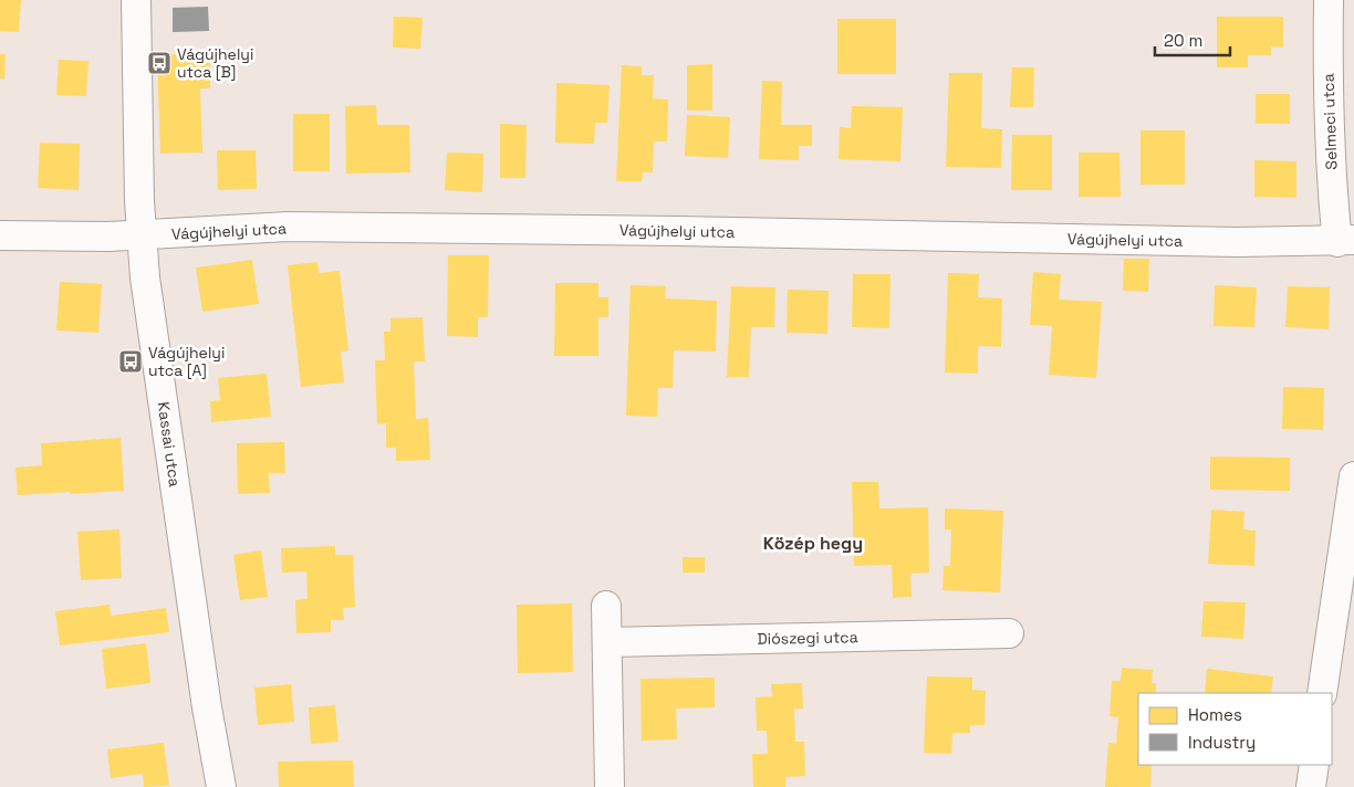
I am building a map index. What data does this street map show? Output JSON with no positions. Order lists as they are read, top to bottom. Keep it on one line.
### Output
{"streets":{"street":["Selmeci utca","Vágújhelyi utca","Kassai utca","Diószegi utca"]},"crossings":[["Selmeci utca","Vágújhelyi utca"],["Vágújhelyi utca","Kassai utca"]],"districts":["Közép hegy"],"places":{"bus stop":["Vágújhelyi utca [B]","Vágújhelyi utca [A]"]},"legend":["Homes","Industry"],"scale_bar":"20 m"}
